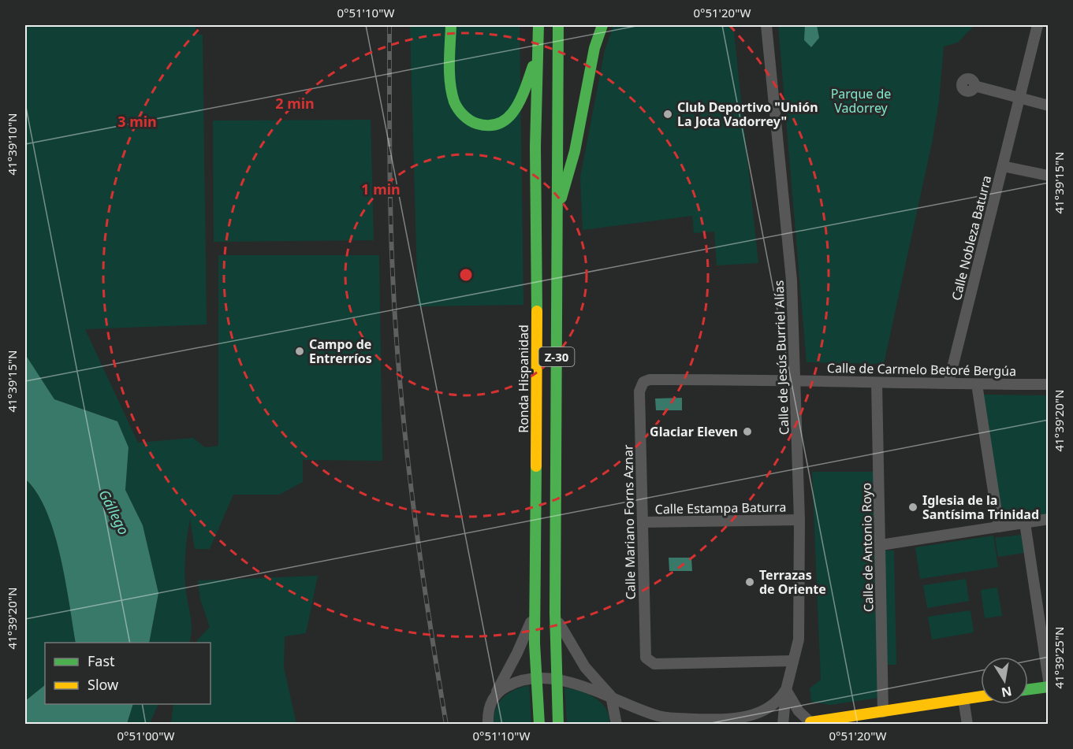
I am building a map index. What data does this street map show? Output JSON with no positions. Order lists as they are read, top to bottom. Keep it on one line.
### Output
{"streets":{"main road":["Z-30","Ronda Hispanidad"],"street":["Calle Nobleza Baturra","Calle de Jesús Burriel Alías","Calle de Carmelo Betoré Bergúa","Calle Estampa Baturra","Calle Mariano Forns Aznar","Calle de Antonio Royo"]},"crossings":[["Calle Nobleza Baturra","Calle de Carmelo Betoré Bergúa"],["Calle de Jesús Burriel Alías","Calle de Carmelo Betoré Bergúa"],["Calle de Jesús Burriel Alías","Calle Estampa Baturra"],["Calle de Jesús Burriel Alías","Calle Mariano Forns Aznar"],["Calle de Carmelo Betoré Bergúa","Calle Mariano Forns Aznar"],["Calle de Carmelo Betoré Bergúa","Calle de Antonio Royo"],["Calle Estampa Baturra","Calle Mariano Forns Aznar"]],"water":["Gállego"],"parks":["Parque de Vadorrey"],"places":["Club Deportivo \"Unión La Jota Vadorrey\"","Campo de Entrerríos","Glaciar Eleven","Iglesia de la Santísima Trinidad","Terrazas de Oriente"],"legend":["Fast","Slow"],"north":"bottom","coordinates":["0°51'10\"W","0°51'20\"W","41°39'10\"N","41°39'15\"N","41°39'20\"N","41°39'25\"N","0°51'00\"W"],"rings":["2 min","3 min","1 min"]}
